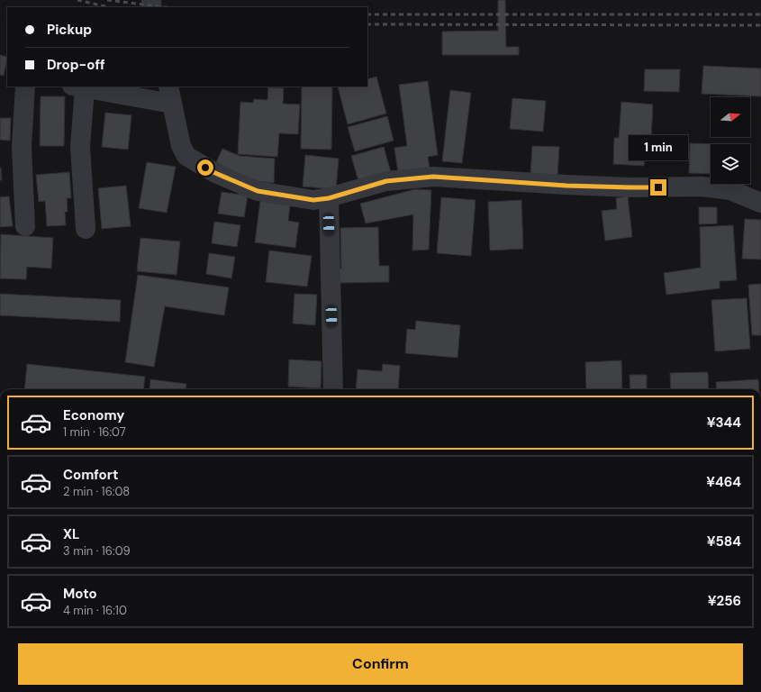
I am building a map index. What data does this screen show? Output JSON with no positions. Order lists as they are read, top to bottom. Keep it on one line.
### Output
{"north":"right","page":{"banner":["Pickup","Drop-off"],"bubble":"1 min","list":[{"name":"Economy","note":"1 min · 16:07","value":"¥344"},{"name":"Comfort","note":"2 min · 16:08","value":"¥464"},{"name":"XL","note":"3 min · 16:09","value":"¥584"},{"name":"Moto","note":"4 min · 16:10","value":"¥256"}],"buttons":"Confirm"}}
